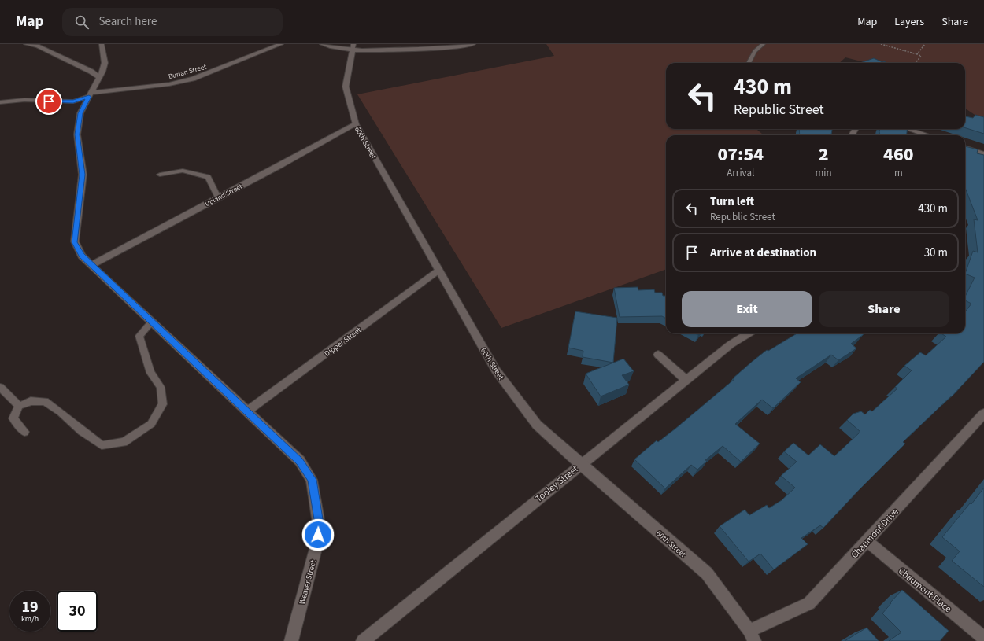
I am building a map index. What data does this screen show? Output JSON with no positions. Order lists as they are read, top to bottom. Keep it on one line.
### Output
{"streets":{"street":["Burian Street","60th Street","Upland Street","Dipper Street","Tooley Street","Chaumont Drive","Weaver Street","Chaumont Place"]},"crossings":[["Burian Street","Weaver Street"],["60th Street","Upland Street"],["60th Street","Dipper Street"],["60th Street","Tooley Street"],["60th Street","Chaumont Drive"],["Upland Street","Weaver Street"],["Dipper Street","Weaver Street"],["Chaumont Drive","Chaumont Place"]],"page":{"header":"Map","search":"Search here","nav":["Map","Layers","Share"],"turn":["430 m","Republic Street"],"eta":["07:54","Arrival","2","min","460","m"],"list":[{"name":"Turn left","note":"Republic Street","value":"430 m"},{"name":"Arrive at destination","value":"30 m"}],"buttons":["Exit","Share"],"speed":"19 km/h","limit":"30"}}
